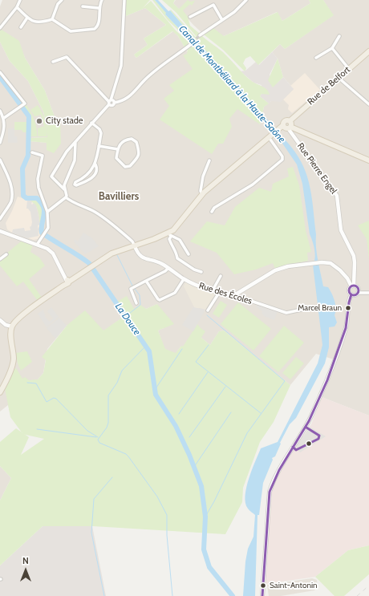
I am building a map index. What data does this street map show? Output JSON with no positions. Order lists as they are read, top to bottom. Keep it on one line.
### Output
{"streets":{"main road":["Rue de Belfort"],"street":["Rue Pierre Engel","Rue des Écoles"]},"districts":["Bavilliers"],"water":["Canal de Montbéliard à la Haute-Saône","La Douce"],"places":["City stade","Marcel Braun","Saint-Antonin"],"north":"top"}
